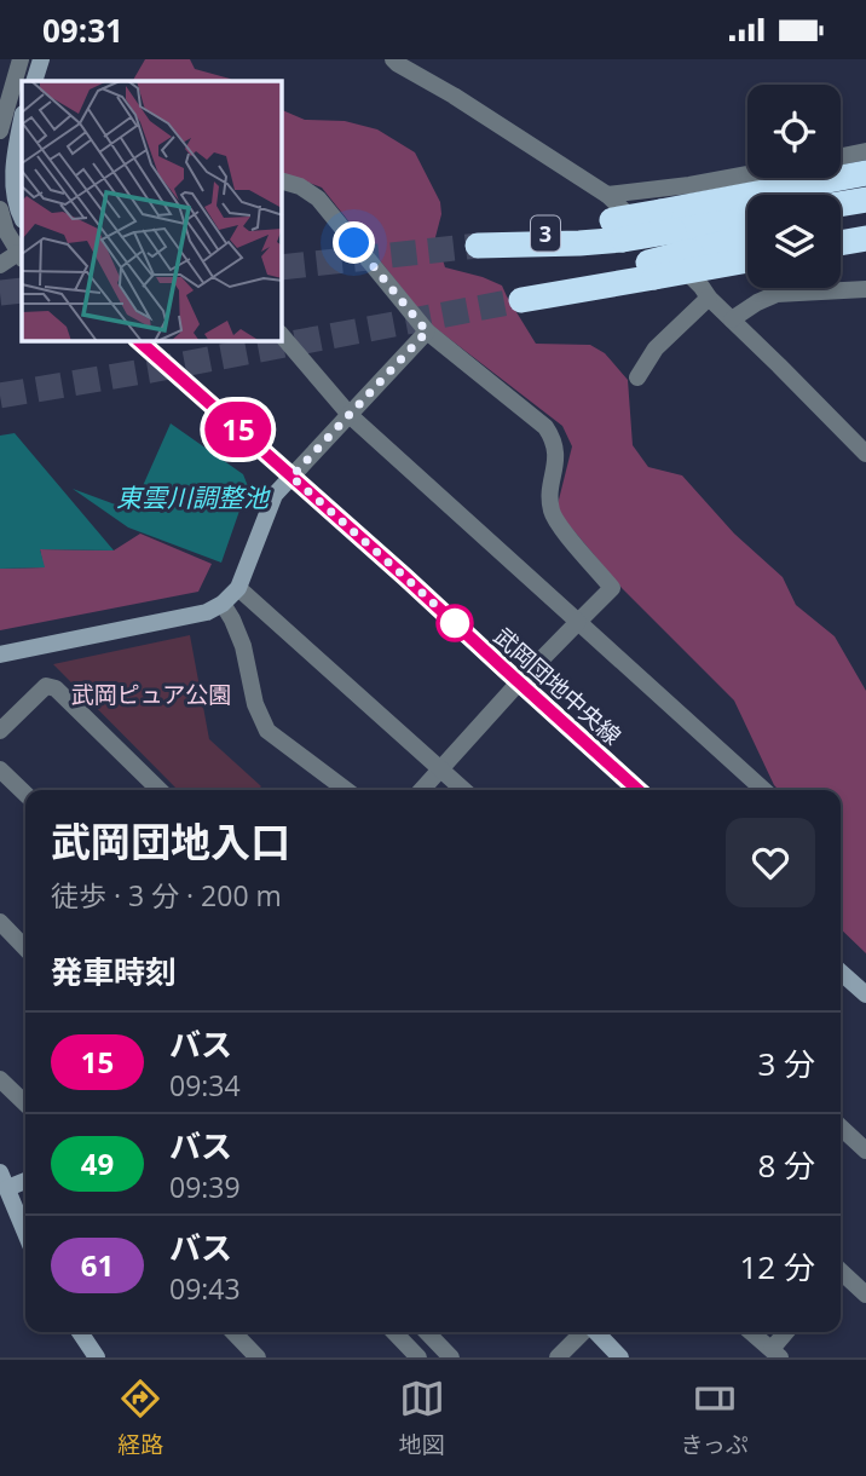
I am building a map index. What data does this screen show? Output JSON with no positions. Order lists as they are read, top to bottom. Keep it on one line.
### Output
{"streets":{"highway":["3"],"street":["武岡団地中央線"]},"water":["東雲川調整池"],"parks":["武岡ピュア公園"],"lines":["bus line 15"],"page":{"status":"09:31","on_map":"15","heading":[["武岡団地入口","徒歩 · 3 分 · 200 m"],"発車時刻"],"list":[{"mark":"15","name":"バス","note":"09:34","value":"3 分"},{"mark":"49","name":"バス","note":"09:39","value":"8 分"},{"mark":"61","name":"バス","note":"09:43","value":"12 分"}],"tabs":["経路","地図","きっぷ"]}}
